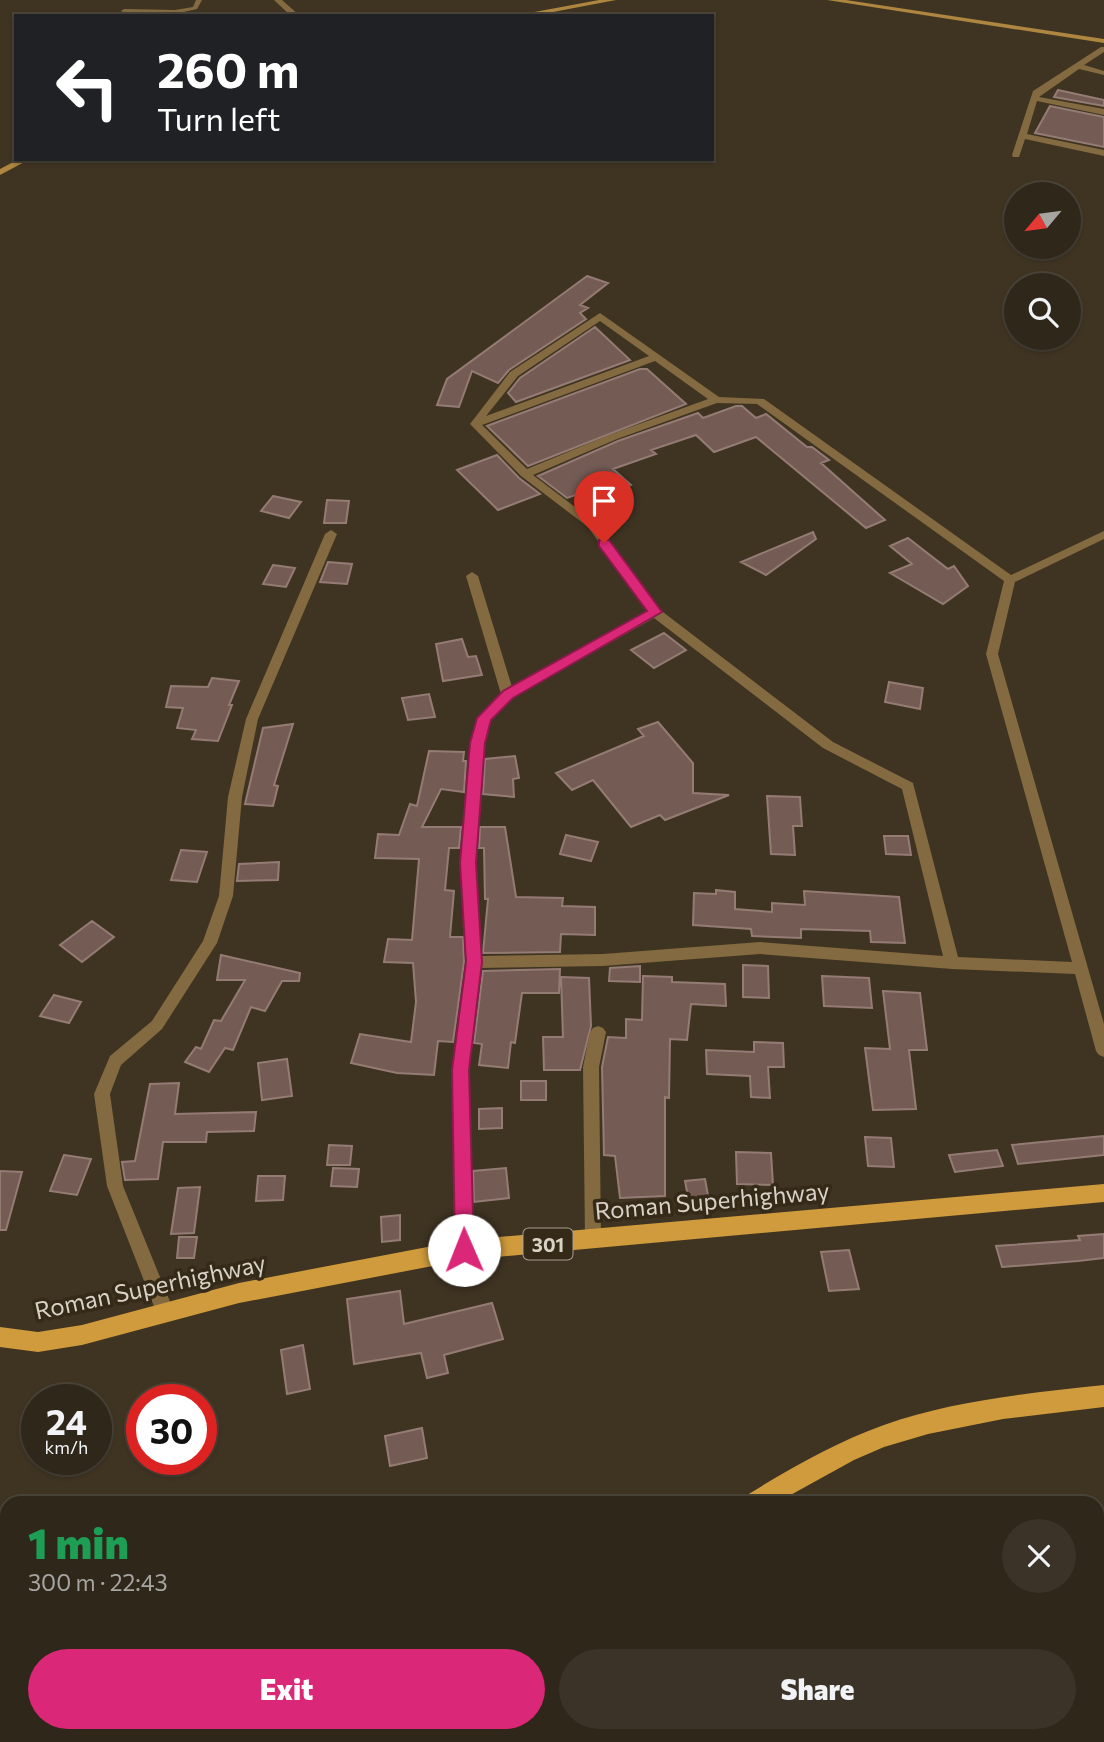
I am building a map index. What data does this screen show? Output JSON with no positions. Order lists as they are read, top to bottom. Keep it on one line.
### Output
{"streets":{"main road":["Roman Superhighway","301"]},"north":"bottom left","page":{"turn":["260 m","Turn left"],"speed":"24 km/h","limit":"30","heading":["1 min","300 m · 22:43"],"buttons":["Exit","Share"]}}
